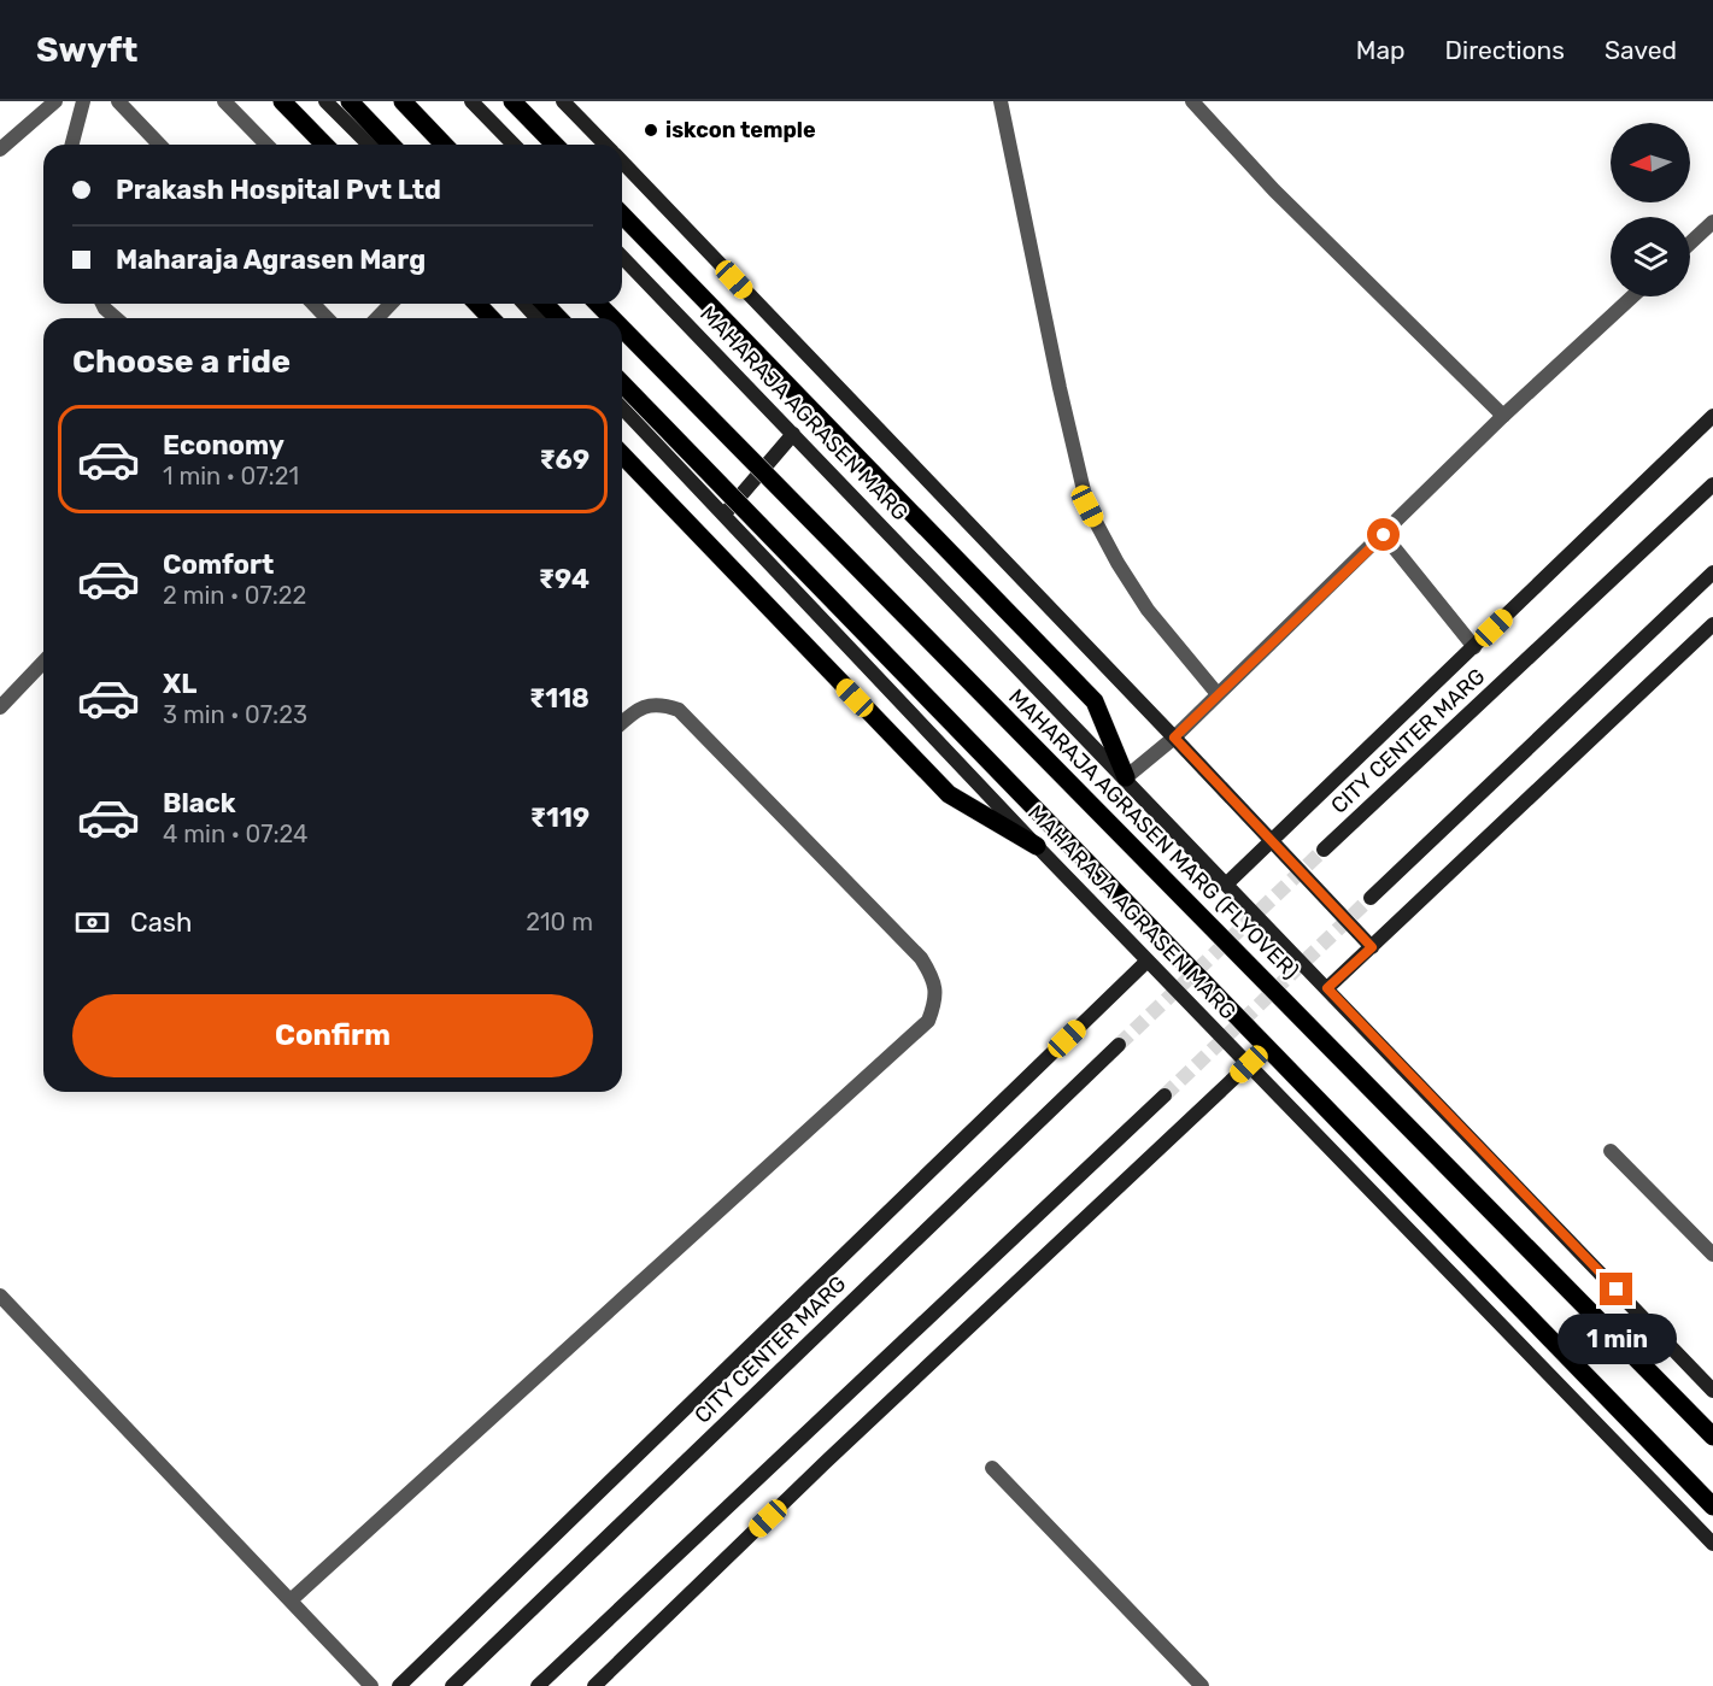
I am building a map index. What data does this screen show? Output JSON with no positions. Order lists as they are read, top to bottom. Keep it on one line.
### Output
{"streets":{"main road":["MAHARAJA AGRASEN MARG","CITY CENTER MARG","MAHARAJA AGRASEN MARG (FLYOVER)"]},"places":["iskcon temple"],"north":"left","page":{"header":"Swyft","nav":["Map","Directions","Saved"],"banner":["Prakash Hospital Pvt Ltd","Maharaja Agrasen Marg"],"heading":"Choose a ride","list":[{"name":"Economy","note":"1 min · 07:21","value":"₹69"},{"name":"Comfort","note":"2 min · 07:22","value":"₹94"},{"name":"XL","note":"3 min · 07:23","value":"₹118"},{"name":"Black","note":"4 min · 07:24","value":"₹119"}],"pay":["Cash","210 m"],"buttons":"Confirm","bubble":"1 min"}}
